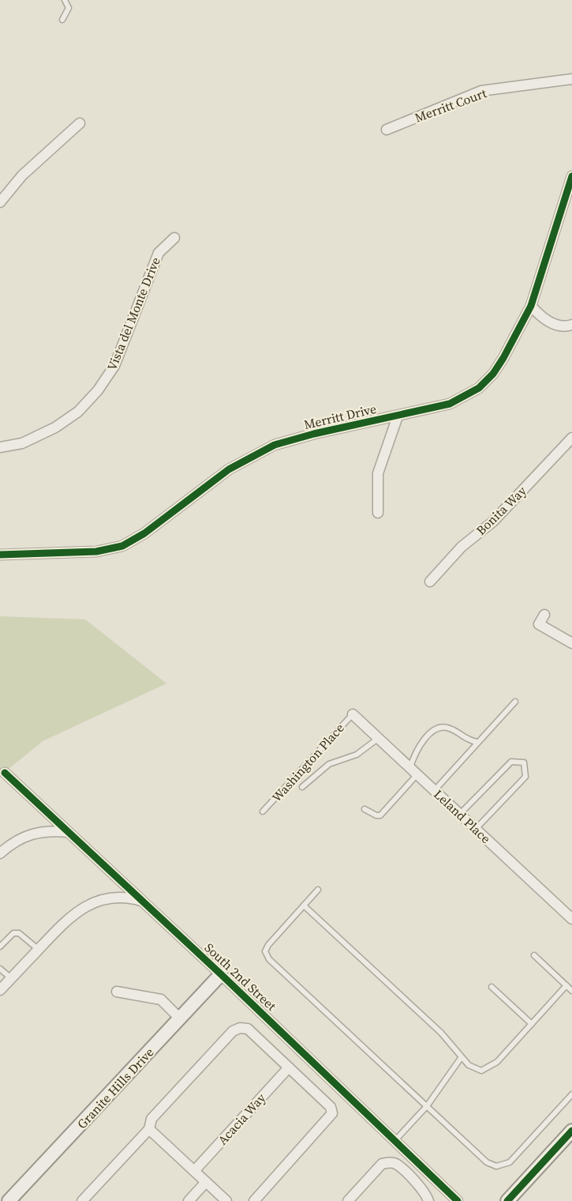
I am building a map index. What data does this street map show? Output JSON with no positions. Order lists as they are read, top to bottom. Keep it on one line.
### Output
{"streets":{"street":["Merritt Court","Vista del Monte Drive","Merritt Drive","Bonita Way","Leland Place","South 2nd Street","Granite Hills Drive","Acacia Way"],"lane":["Washington Place"]},"crossings":[["Washington Place","Leland Place"],["South 2nd Street","Granite Hills Drive"]]}
